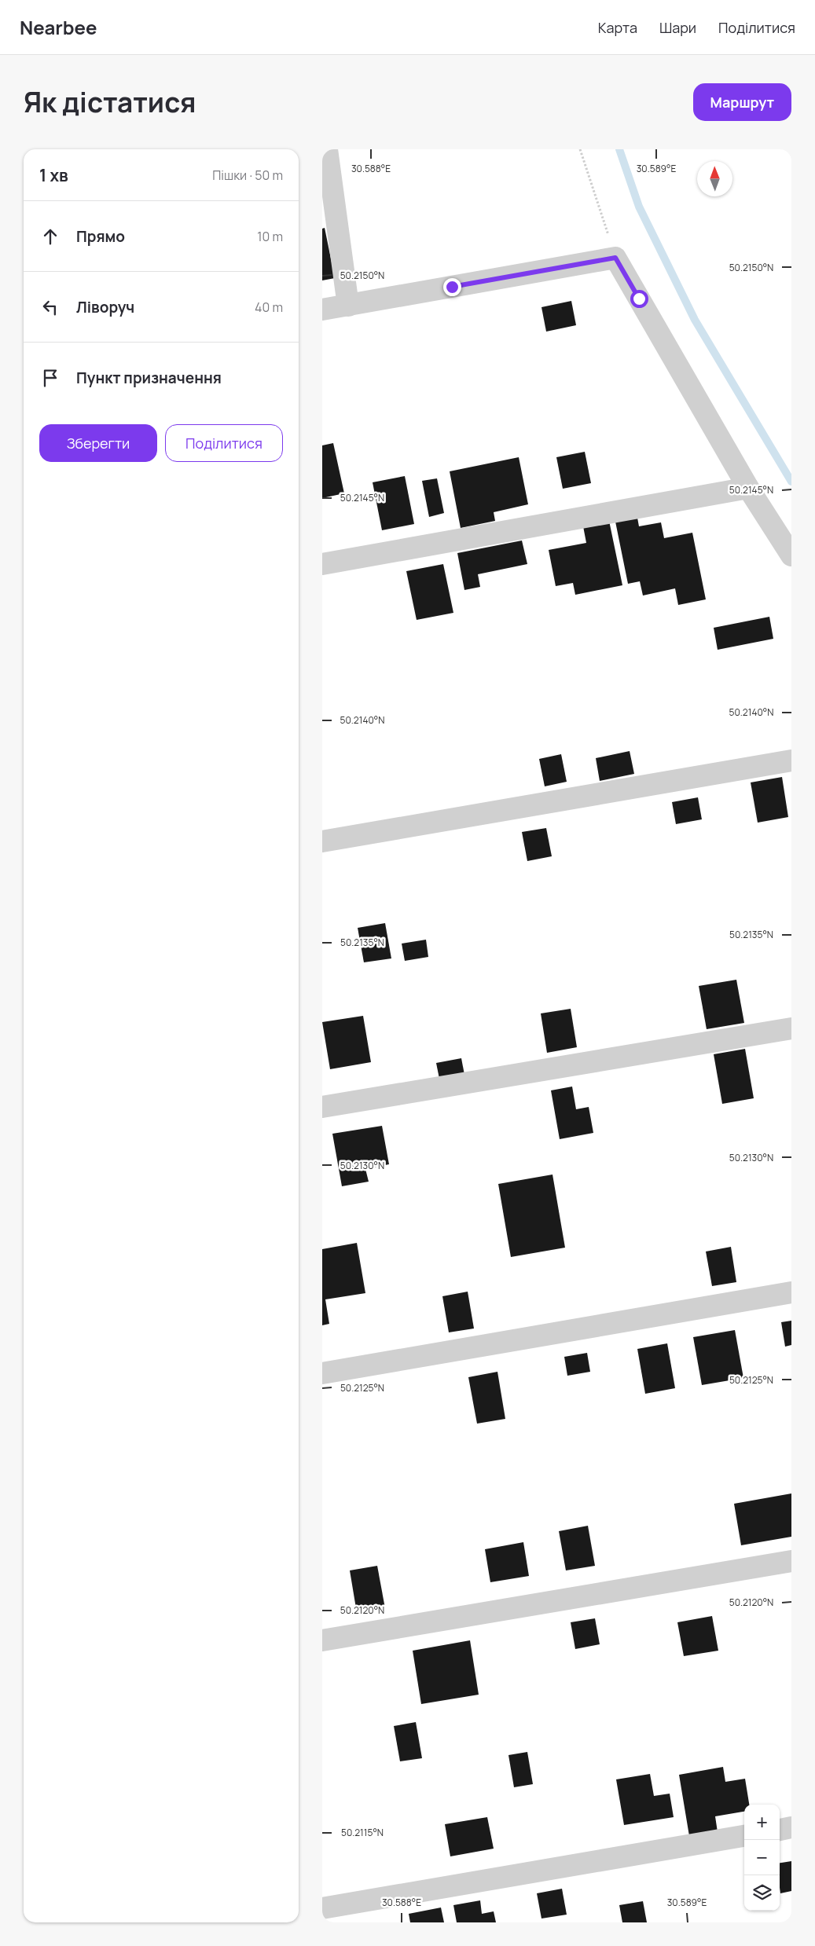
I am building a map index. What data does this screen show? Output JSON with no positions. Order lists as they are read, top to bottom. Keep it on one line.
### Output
{"north":"top","page":{"header":"Nearbee","nav":["Карта","Шари","Поділитися"],"title":"Як дістатися","buttons":["Маршрут",["Зберегти","Поділитися"]],"heading":["1 хв","Пішки · 50 m"],"list":[["Прямо","10 m"],["Ліворуч","40 m"],"Пункт призначення"],"map_buttons":["+","−"]},"coordinates":["30.588°E","30.589°E","50.2150°N","50.2145°N","50.2140°N","50.2135°N","50.2130°N","50.2125°N","50.2120°N","50.2115°N"]}
